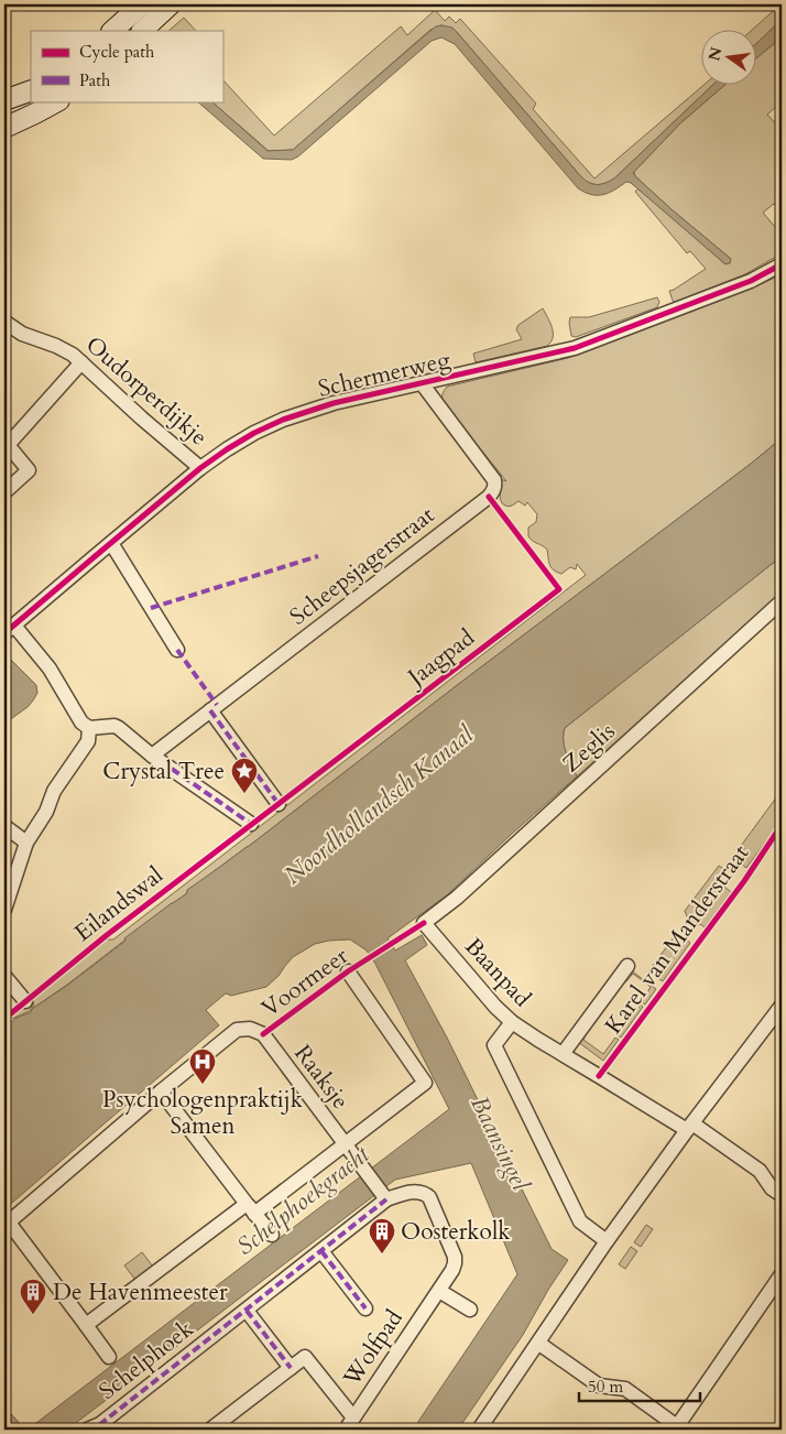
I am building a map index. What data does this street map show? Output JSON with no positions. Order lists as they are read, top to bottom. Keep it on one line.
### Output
{"streets":{"street":["Schermerweg","Oudorperdijkje","Scheepsjagerstraat","Zeglis","Karel van Manderstraat","Baanpad","Voormeer","Raaksje","Wolfpad","Schelphoek"],"cycle path":["Jaagpad"]},"crossings":[["Schermerweg","Oudorperdijkje"],["Schermerweg","Scheepsjagerstraat"],["Zeglis","Baanpad"],["Karel van Manderstraat","Baanpad"],["Voormeer","Raaksje"],["Raaksje","Wolfpad"],["Raaksje","Schelphoek"],["Wolfpad","Schelphoek"]],"water":["Noordhollandsch Kanaal","Baansingel","Schelphoekgracht"],"places":{"place":["Crystal Tree"],"hospital":["Psychologenpraktijk Samen"],"building":["Oosterkolk","De Havenmeester"]},"legend":["Cycle path","Path"],"scale_bar":"50 m","north":"left"}
